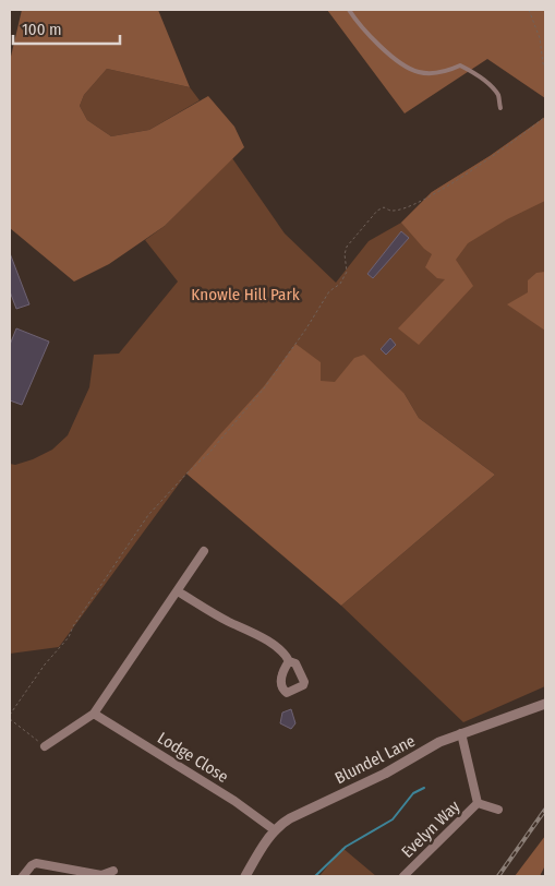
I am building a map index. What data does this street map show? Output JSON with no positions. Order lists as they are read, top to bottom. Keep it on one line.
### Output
{"streets":{"street":["Lodge Close","Blundel Lane","Evelyn Way"]},"crossings":[["Lodge Close","Blundel Lane"],["Blundel Lane","Evelyn Way"]],"parks":["Knowle Hill Park"],"scale_bar":"100 m"}
